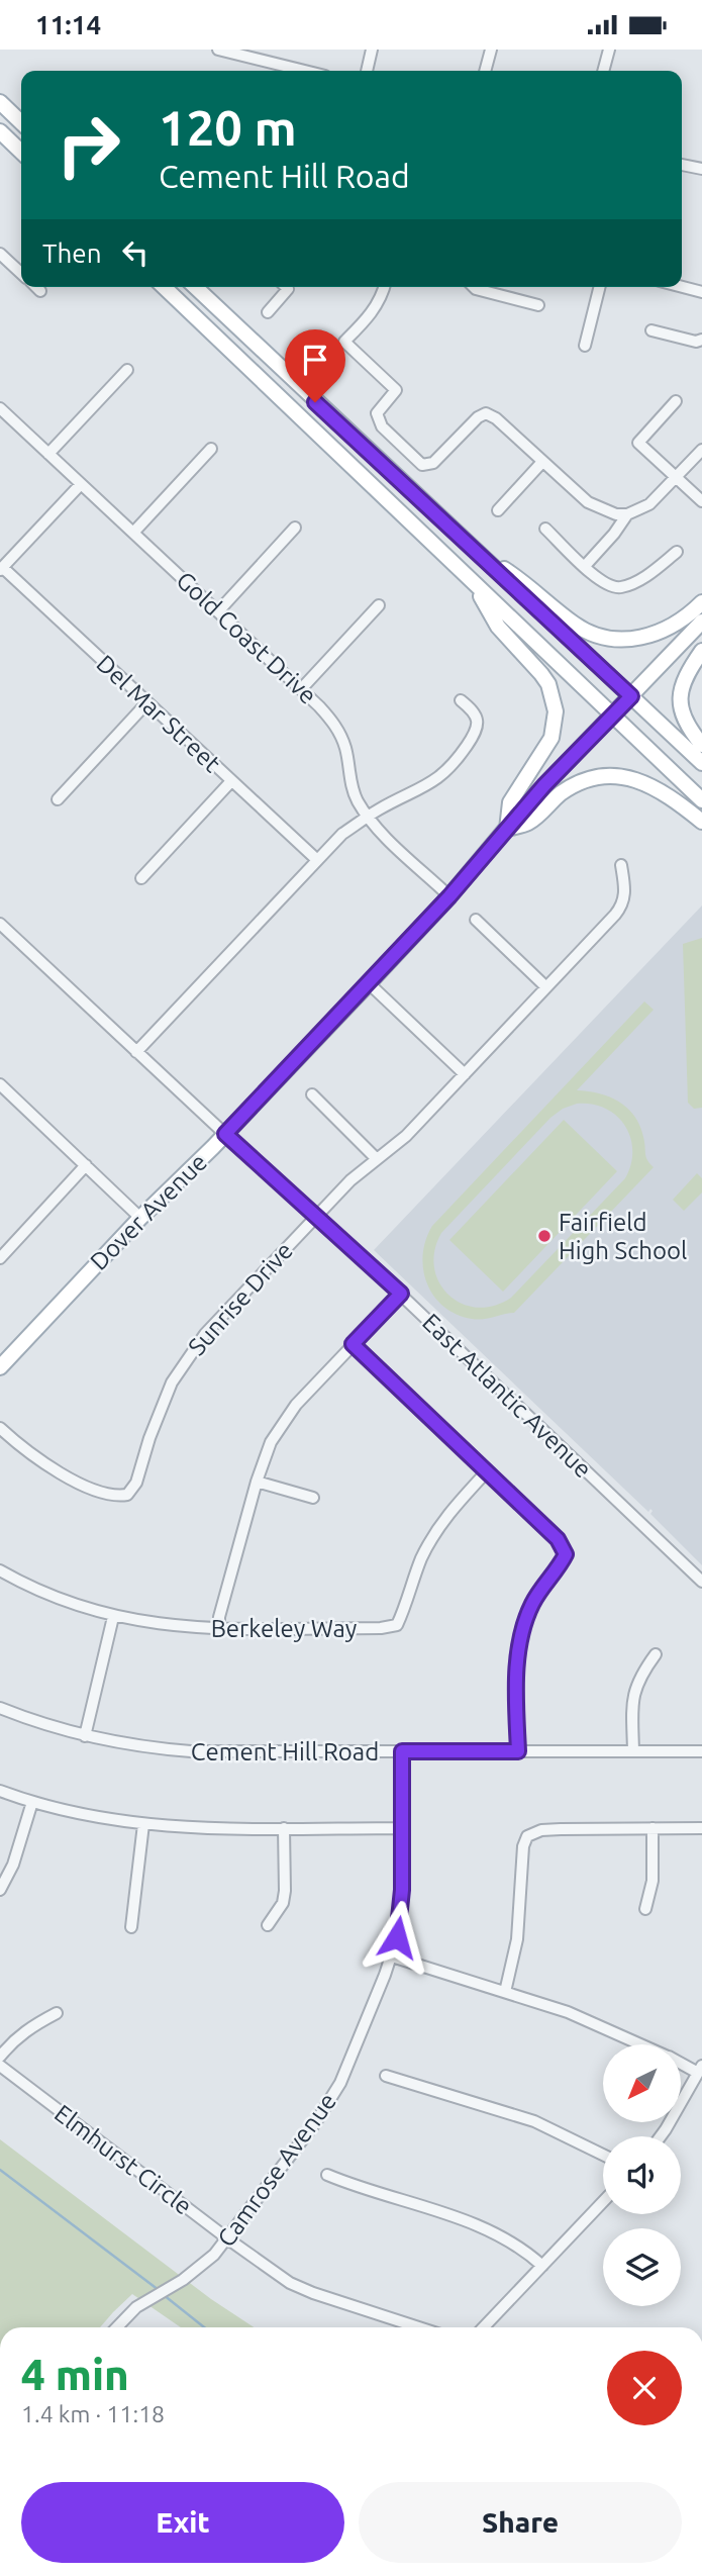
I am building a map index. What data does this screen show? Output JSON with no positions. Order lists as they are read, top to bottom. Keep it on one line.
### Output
{"streets":{"main road":["Dover Avenue"],"street":["Gold Coast Drive","Del Mar Street","Sunrise Drive","East Atlantic Avenue","Berkeley Way","Cement Hill Road","Elmhurst Circle","Camrose Avenue"]},"crossings":[["Gold Coast Drive","Dover Avenue"],["Dover Avenue","East Atlantic Avenue"],["Sunrise Drive","East Atlantic Avenue"],["Cement Hill Road","Camrose Avenue"],["Elmhurst Circle","Camrose Avenue"]],"places":["Fairfield High School"],"north":"bottom left","page":{"status":"11:14","turn":["120 m","Cement Hill Road"],"then":"Then","heading":["4 min","1.4 km · 11:18"],"buttons":["Exit","Share"]}}
